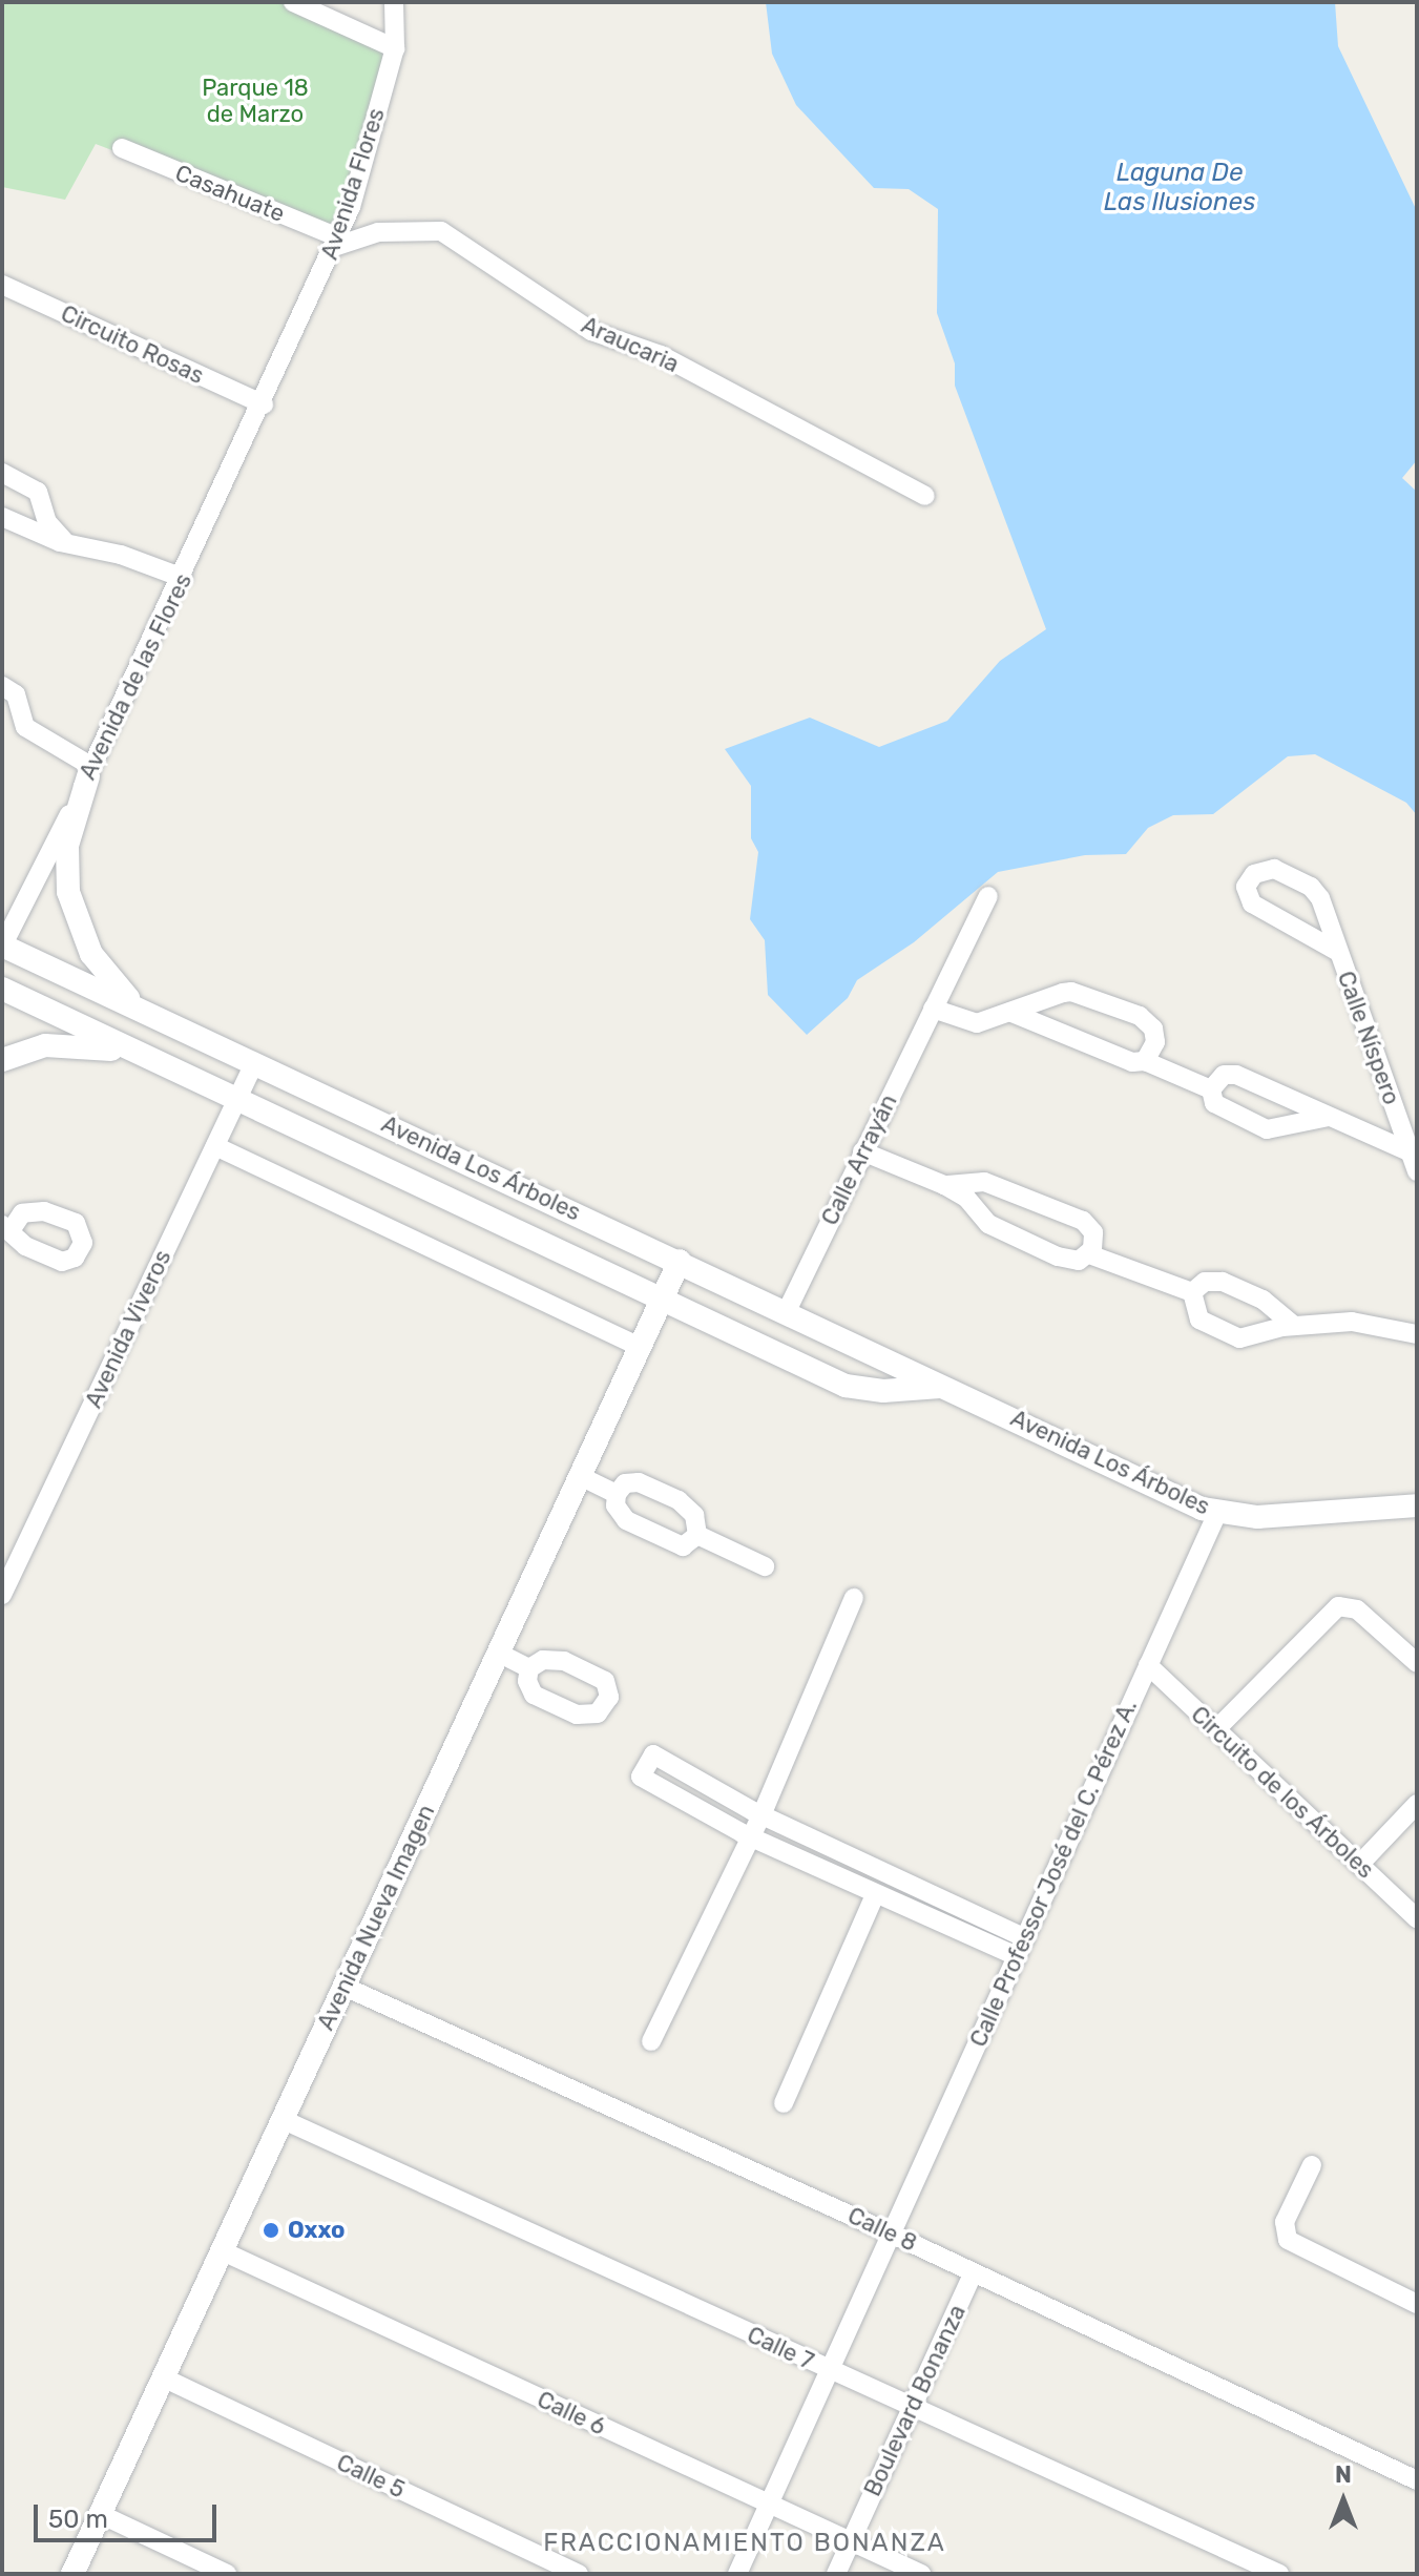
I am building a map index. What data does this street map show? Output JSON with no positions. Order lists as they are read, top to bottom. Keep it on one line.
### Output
{"streets":{"street":["Avenida Flores","Casahuate","Circuito Rosas","Araucaria","Avenida de las Flores","Calle Níspero","Calle Arrayán","Avenida Los Árboles","Avenida Viveros","Circuito de los Árboles","Calle Professor José del C. Pérez A.","Avenida Nueva Imagen","Calle 8","Calle 7","Boulevard Bonanza","Calle 6","Calle 5"]},"crossings":[["Avenida Flores","Casahuate"],["Avenida Flores","Circuito Rosas"],["Avenida Flores","Araucaria"],["Avenida Flores","Avenida de las Flores"],["Casahuate","Araucaria"],["Circuito Rosas","Avenida de las Flores"],["Avenida de las Flores","Avenida Los Árboles"],["Calle Arrayán","Avenida Los Árboles"],["Avenida Los Árboles","Avenida Viveros"],["Avenida Los Árboles","Calle Professor José del C. Pérez A."],["Avenida Los Árboles","Avenida Nueva Imagen"],["Circuito de los Árboles","Calle Professor José del C. Pérez A."],["Calle Professor José del C. Pérez A.","Calle 8"],["Avenida Nueva Imagen","Calle 8"],["Avenida Nueva Imagen","Calle 7"],["Avenida Nueva Imagen","Calle 6"],["Avenida Nueva Imagen","Calle 5"],["Calle 8","Boulevard Bonanza"],["Calle 7","Boulevard Bonanza"],["Boulevard Bonanza","Calle 6"]],"districts":["FRACCIONAMIENTO BONANZA"],"water":["Laguna De Las Ilusiones"],"parks":["Parque 18 de Marzo"],"places":["Oxxo"],"scale_bar":"50 m","north":"top"}
